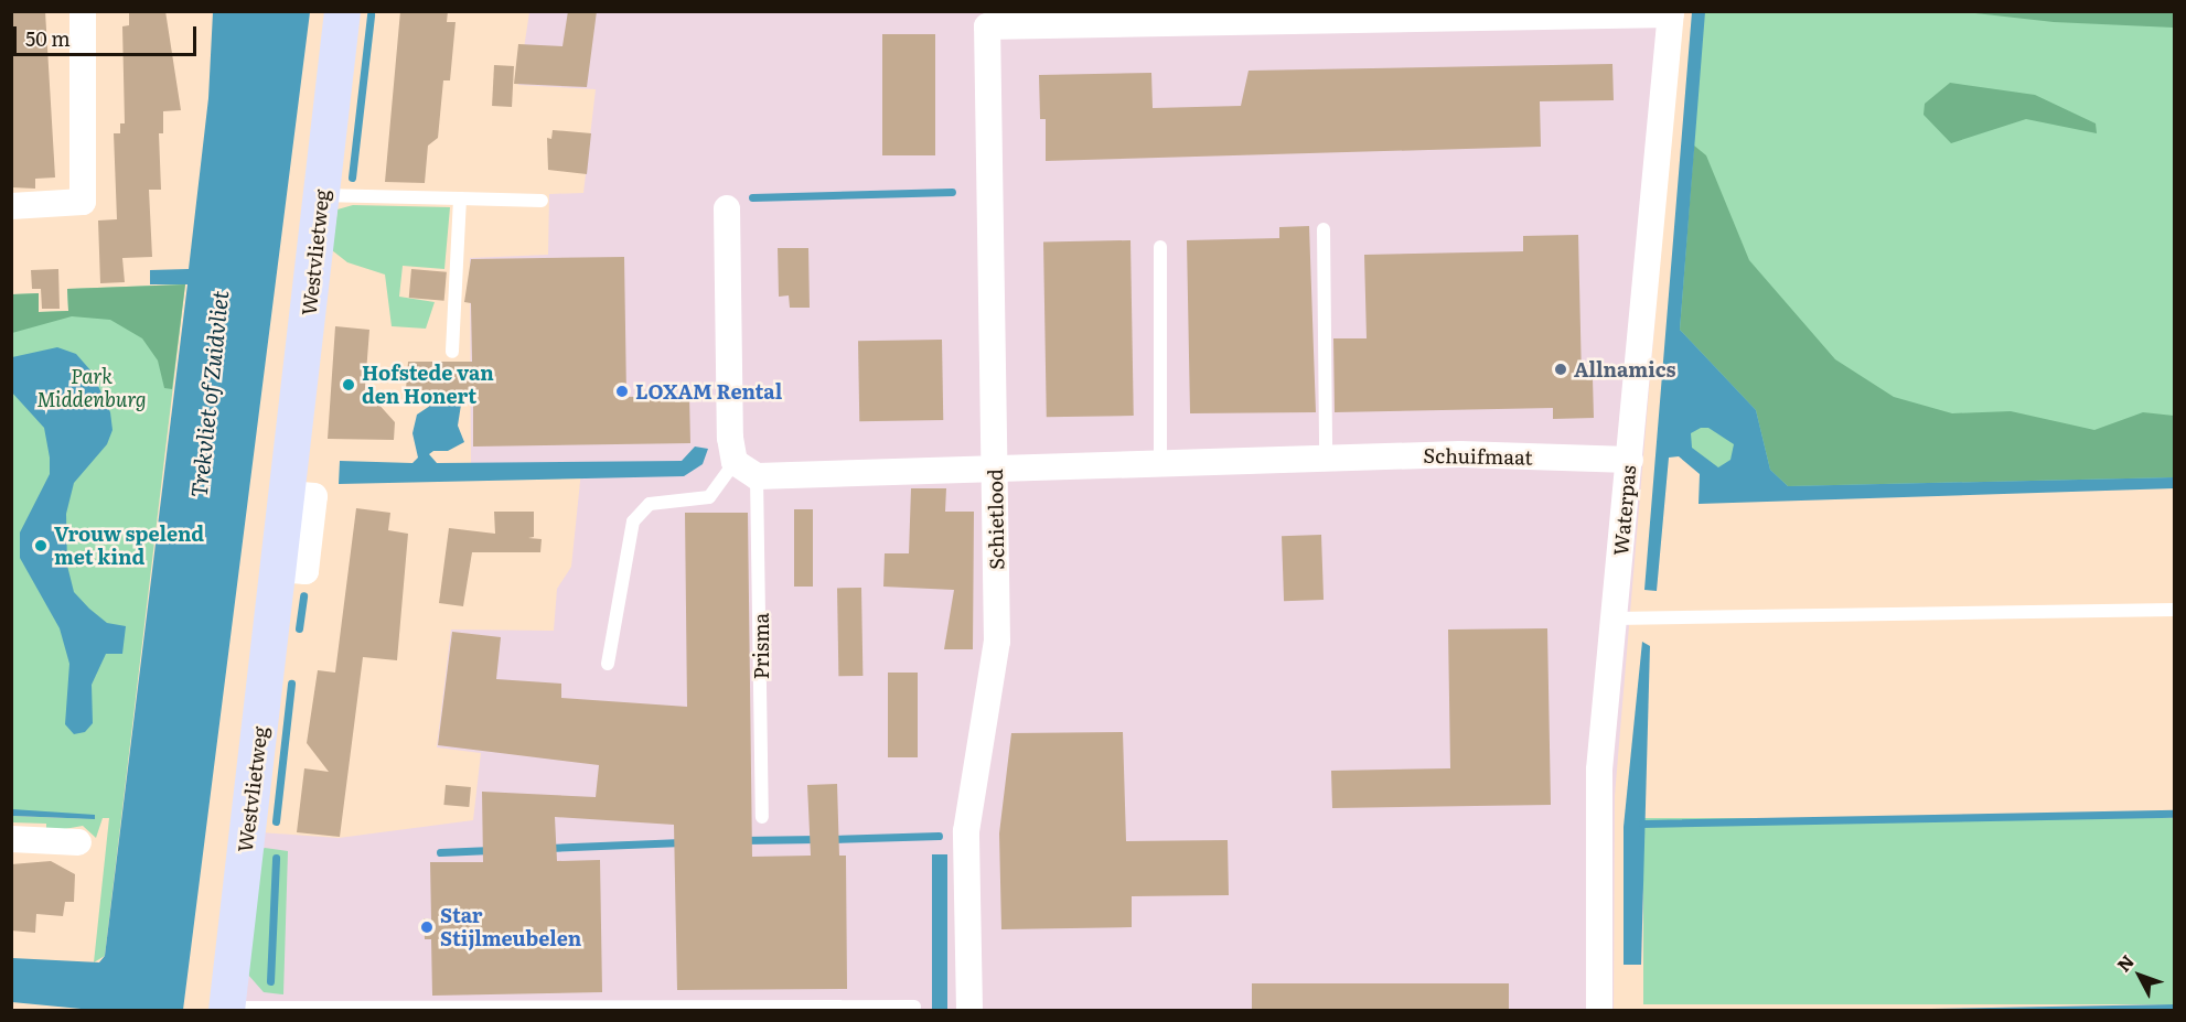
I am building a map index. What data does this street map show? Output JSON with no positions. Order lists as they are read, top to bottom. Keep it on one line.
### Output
{"streets":{"street":["Westvlietweg","Schuifmaat","Waterpas","Schietlood"],"lane":["Prisma"]},"crossings":[["Schuifmaat","Waterpas"],["Schuifmaat","Schietlood"],["Waterpas","Schietlood"]],"water":["Trekvliet of Zuidvliet"],"parks":["Park Middenburg"],"places":["Allnamics","Hofstede van den Honert","LOXAM Rental","Vrouw spelend met kind","Star Stijlmeubelen"],"scale_bar":"50 m","north":"top left"}
